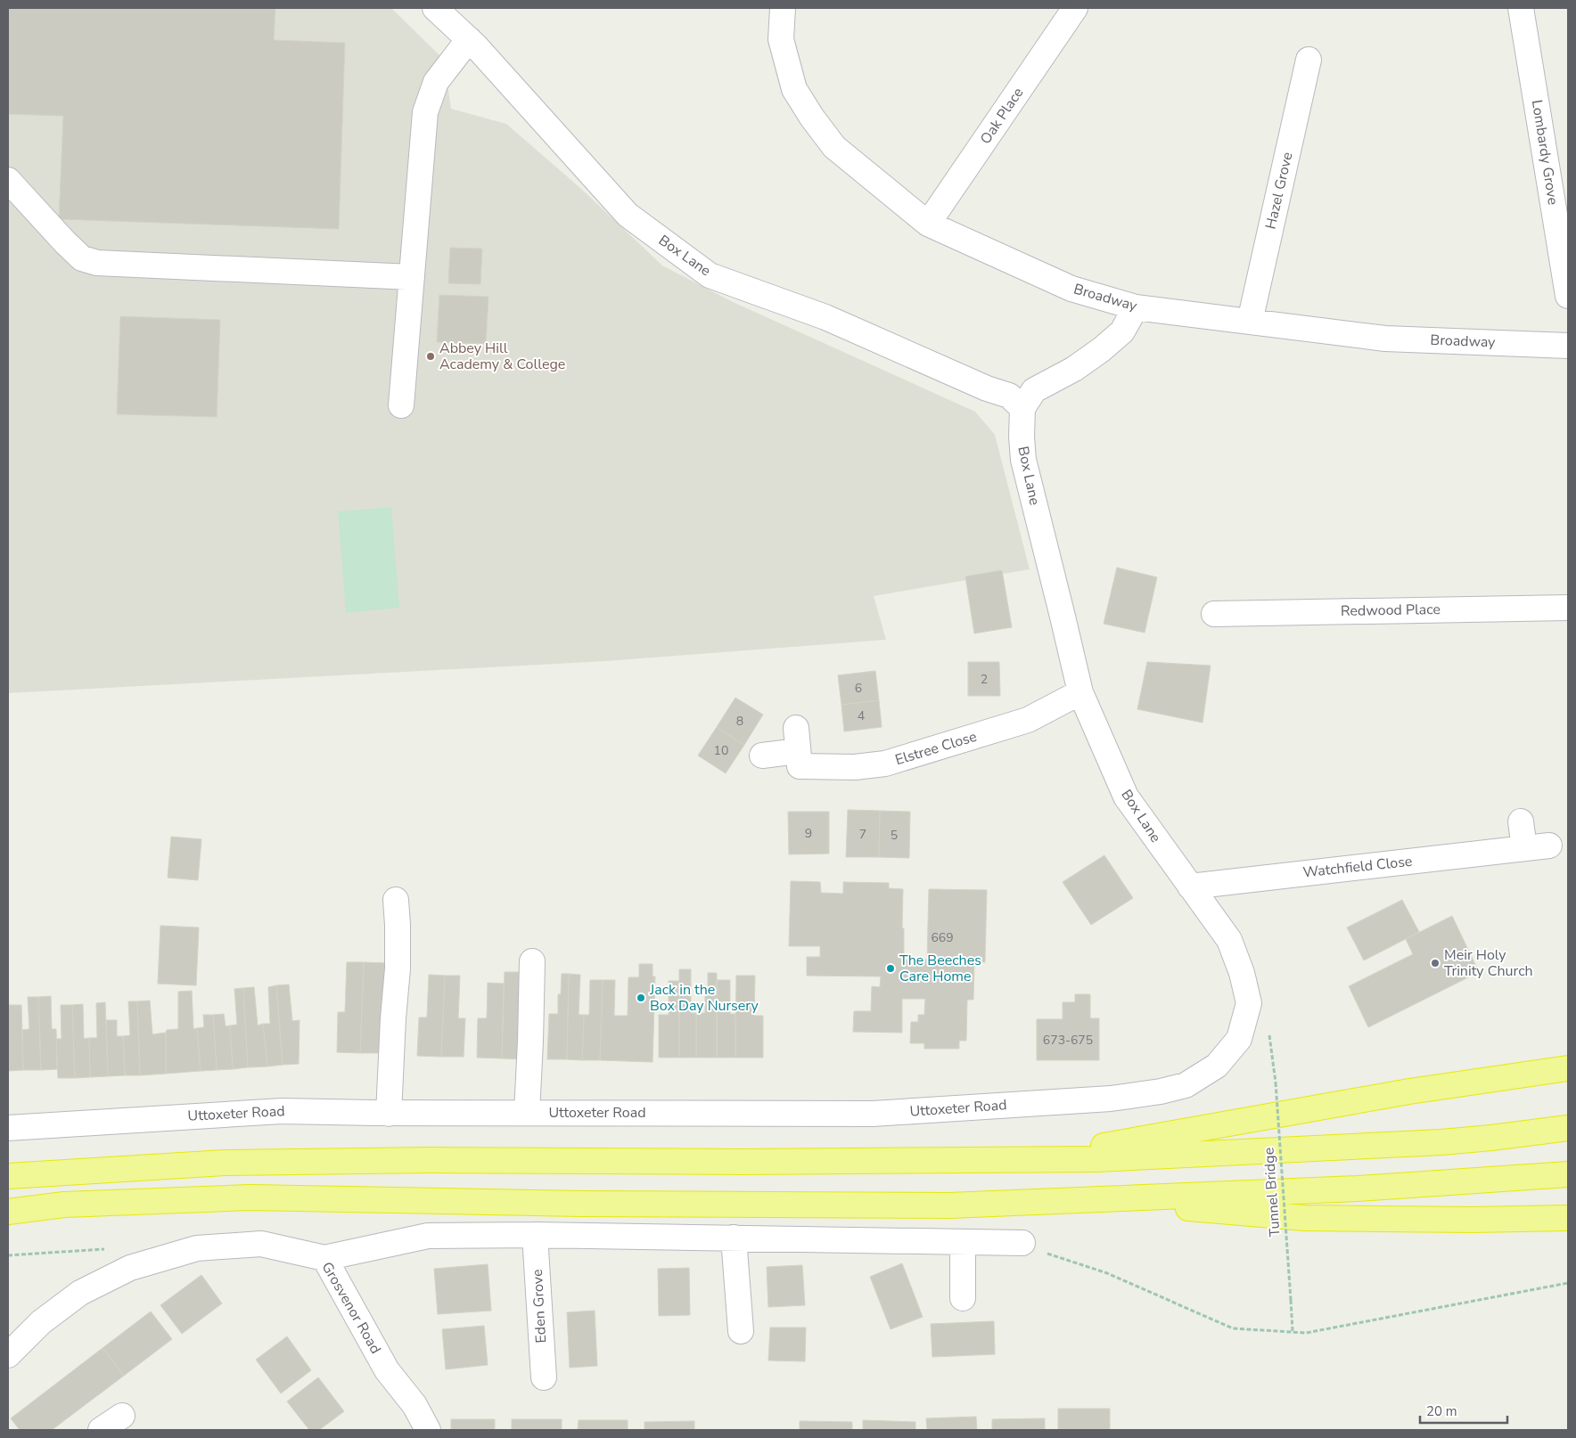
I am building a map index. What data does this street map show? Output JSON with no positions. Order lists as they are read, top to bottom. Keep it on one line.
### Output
{"streets":{"street":["Oak Place","Lombardy Grove","Hazel Grove","Box Lane","Broadway","Redwood Place","Elstree Close","Watchfield Close","Uttoxeter Road","Eden Grove","Grosvenor Road"],"path":["Tunnel Bridge"]},"crossings":[["Oak Place","Broadway"],["Hazel Grove","Broadway"],["Box Lane","Elstree Close"],["Box Lane","Watchfield Close"],["Box Lane","Uttoxeter Road"]],"places":["Abbey Hill Academy & College","Meir Holy Trinity Church","The Beeches Care Home","Jack in the Box Day Nursery"],"house_numbers":["2","6","4","8","10","9","7","5","669","673-675"],"scale_bar":"20 m"}
